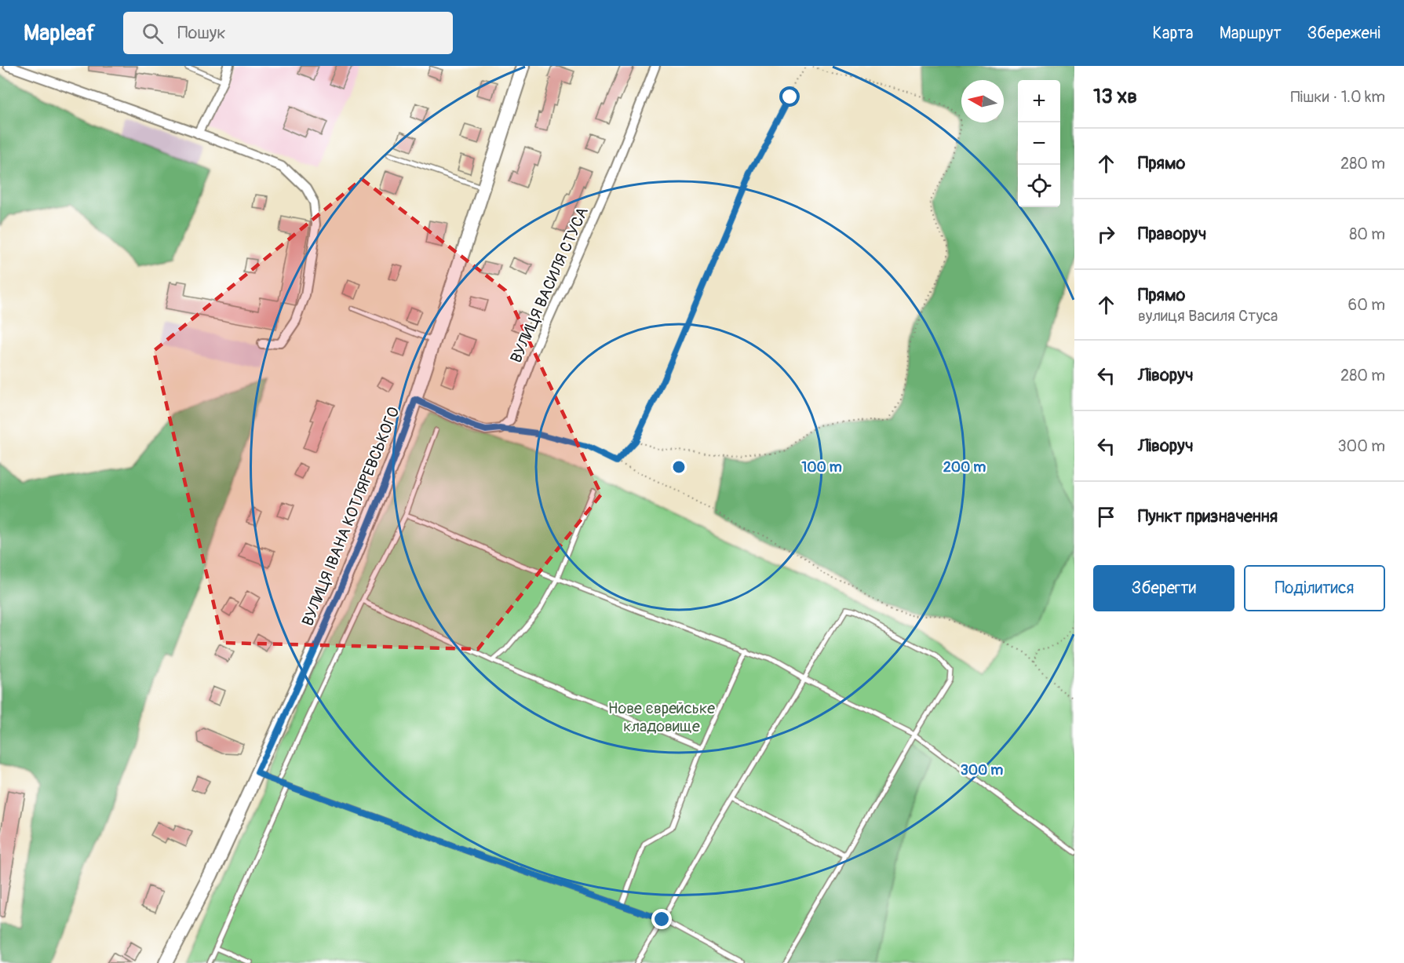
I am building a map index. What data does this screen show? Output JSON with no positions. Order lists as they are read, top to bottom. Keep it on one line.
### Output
{"streets":{"street":["ВУЛИЦЯ ВАСИЛЯ СТУСА","ВУЛИЦЯ ІВАНА КОТЛЯРЕВСЬКОГО"]},"parks":["Нове єврейське кладовище"],"north":"left","page":{"header":"Mapleaf","search":"Пошук","nav":["Карта","Маршрут","Збережені"],"heading":["13 хв","Пішки · 1.0 km"],"map_buttons":["+","−"],"list":[["Прямо","280 m"],["Праворуч","80 m"],["Прямо","вулиця Василя Стуса","60 m"],["Ліворуч","280 m"],["Ліворуч","300 m"],"Пункт призначення"],"buttons":["Зберегти","Поділитися"]},"rings":["100 m","200 m","300 m"]}
